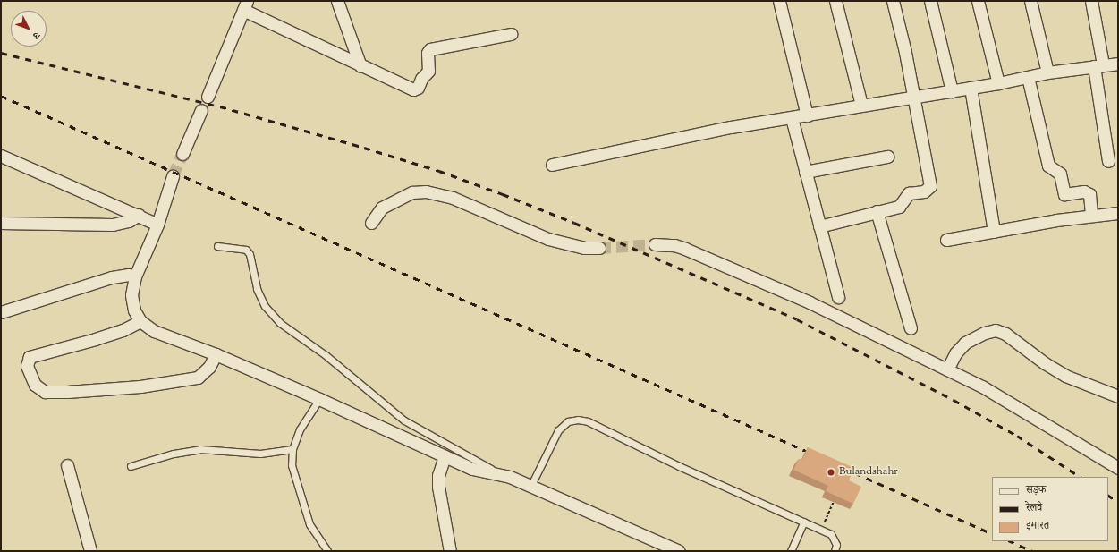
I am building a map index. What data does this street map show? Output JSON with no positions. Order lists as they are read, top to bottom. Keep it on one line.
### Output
{"places":["Bulandshahr"],"legend":["सड़क","रेलवे","इमारत"],"north":"bottom right"}
